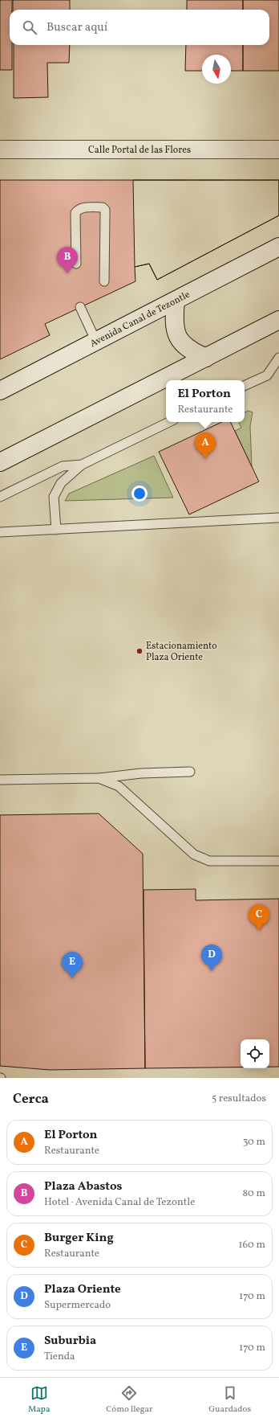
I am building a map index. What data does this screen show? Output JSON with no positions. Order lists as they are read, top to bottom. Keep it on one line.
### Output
{"streets":{"main road":["Calle Portal de las Flores","Avenida Canal de Tezontle"]},"places":["Estacionamiento Plaza Oriente"],"north":"bottom","page":{"search":"Buscar aquí","pins":["B","A","C","D","E"],"popup":["El Porton","Restaurante"],"heading":["Cerca","5 resultados"],"list":[{"mark":"A","name":"El Porton","note":"Restaurante","value":"30 m"},{"mark":"B","name":"Plaza Abastos","note":"Hotel · Avenida Canal de Tezontle","value":"80 m"},{"mark":"C","name":"Burger King","note":"Restaurante","value":"160 m"},{"mark":"D","name":"Plaza Oriente","note":"Supermercado","value":"170 m"},{"mark":"E","name":"Suburbia","note":"Tienda","value":"170 m"}],"nav":["Mapa","Cómo llegar","Guardados"]}}
